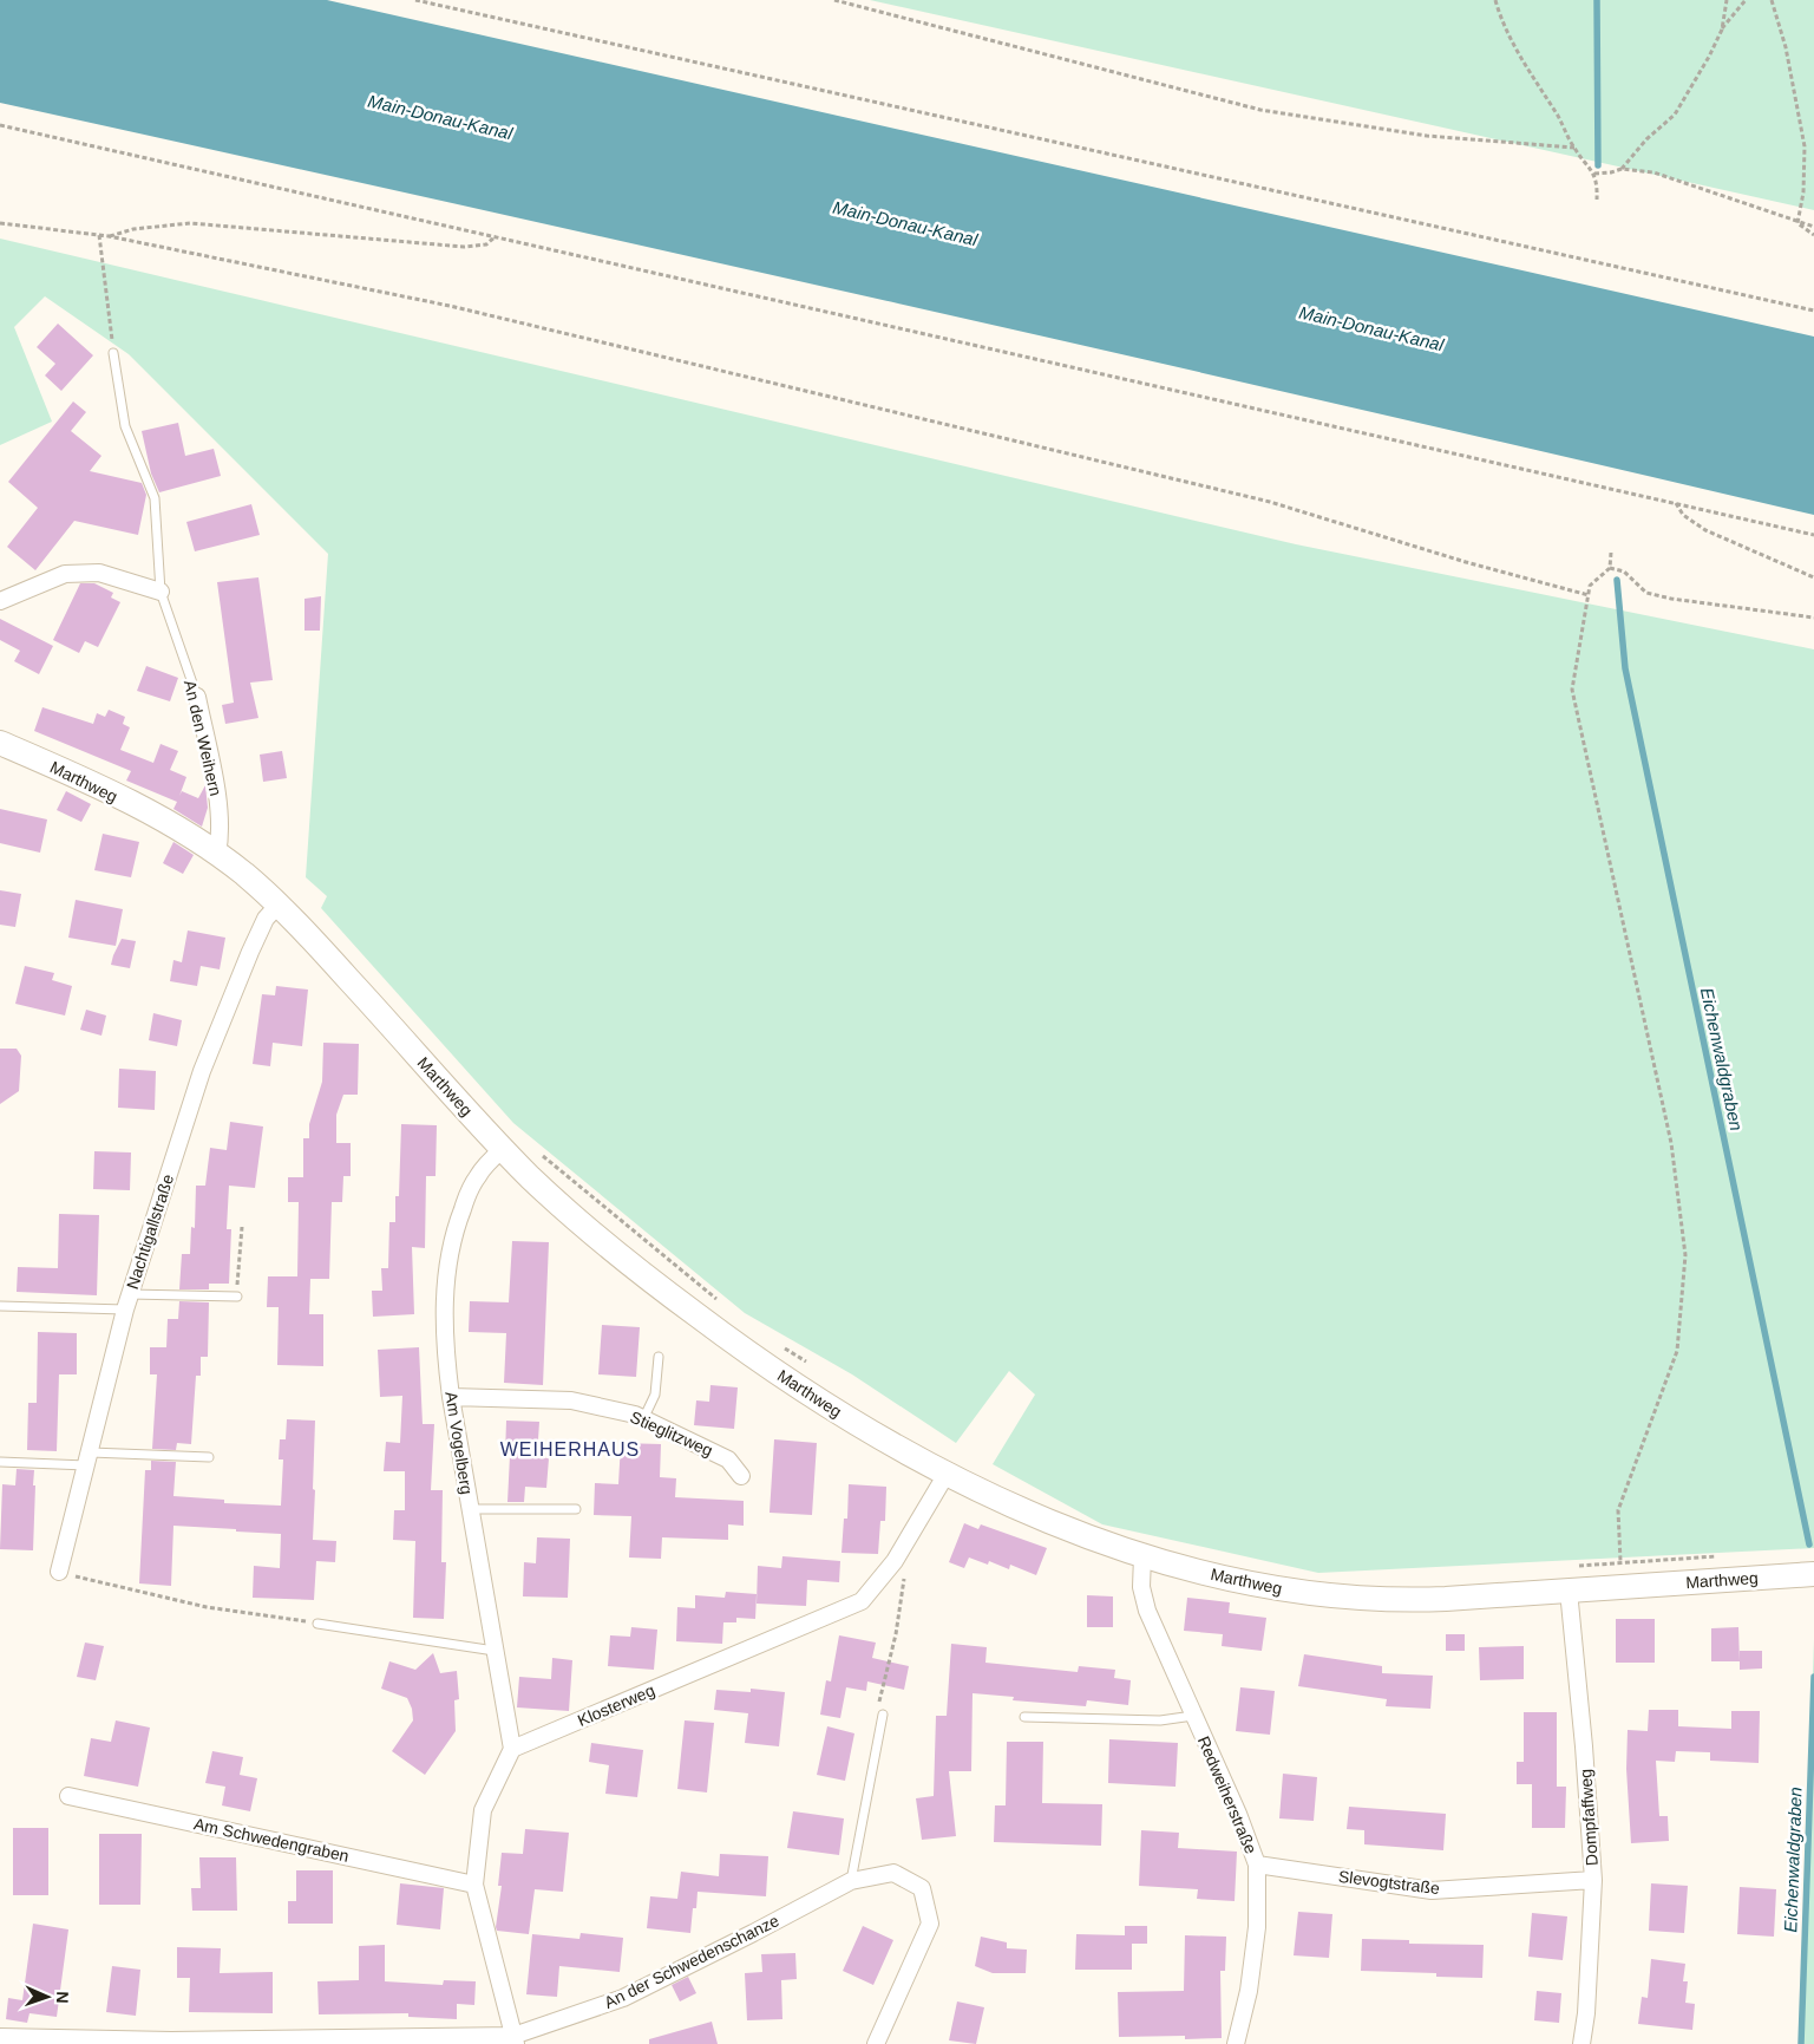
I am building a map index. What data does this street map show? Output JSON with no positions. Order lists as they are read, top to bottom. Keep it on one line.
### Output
{"streets":{"main road":["Marthweg"],"street":["An den Weihern","Nachtigallstraße","Stieglitzweg","Am Vogelberg","Klosterweg","Redweiherstraße","Dompfaffweg","Am Schwedengraben","Slevogtstraße","An der Schwedenschanze"]},"crossings":[["An den Weihern","Marthweg"],["Marthweg","Nachtigallstraße"],["Marthweg","Am Vogelberg"],["Marthweg","Klosterweg"],["Marthweg","Redweiherstraße"],["Marthweg","Dompfaffweg"],["Stieglitzweg","Am Vogelberg"],["Am Vogelberg","Klosterweg"],["Redweiherstraße","Slevogtstraße"],["Dompfaffweg","Slevogtstraße"]],"districts":["WEIHERHAUS"],"water":["Main-Donau-Kanal","Eichenwaldgraben"],"north":"right"}
